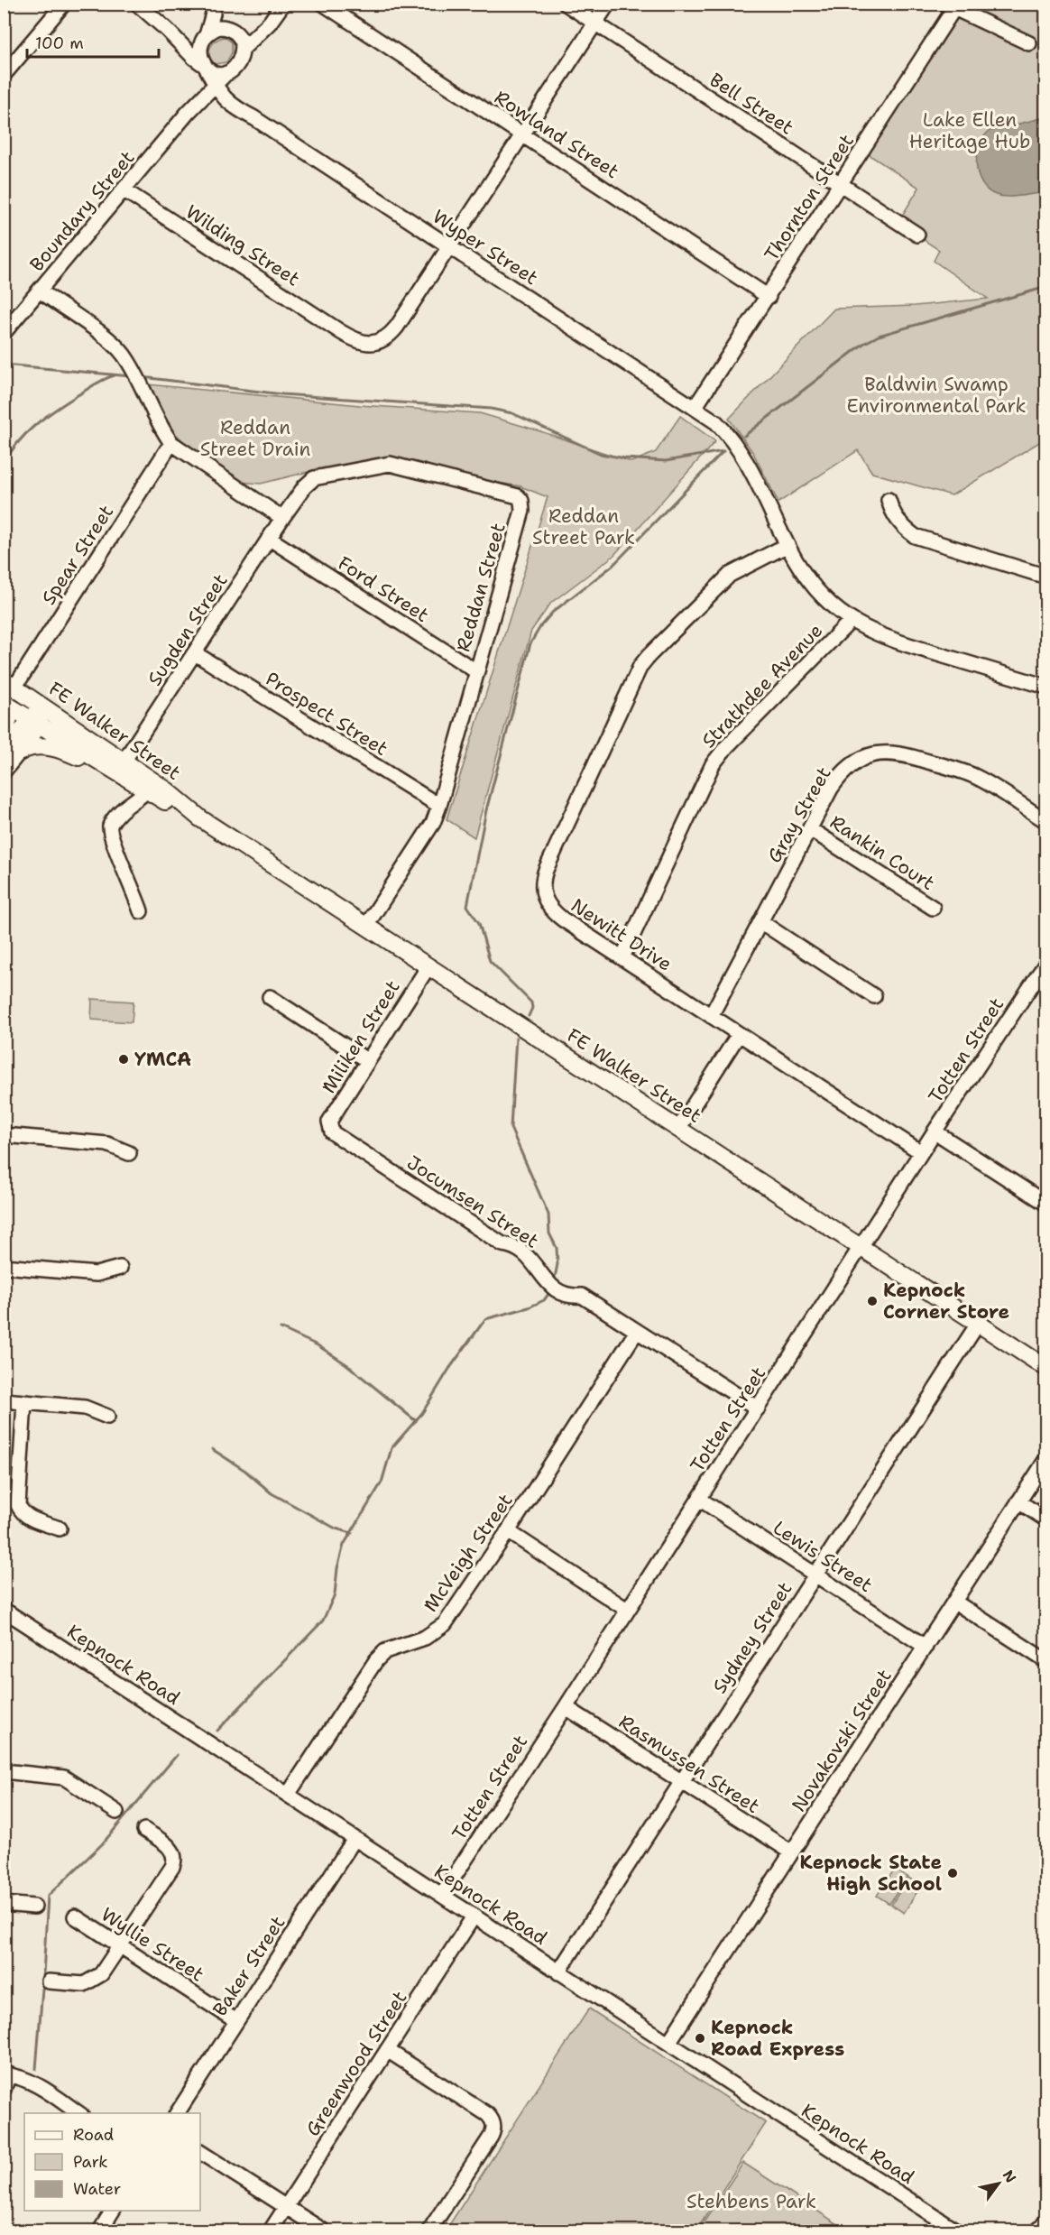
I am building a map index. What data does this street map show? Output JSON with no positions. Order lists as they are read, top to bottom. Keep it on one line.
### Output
{"streets":{"main road":["FE Walker Street"],"street":["Bell Street","Rowland Street","Thornton Street","Boundary Street","Wilding Street","Wyper Street","Spear Street","Reddan Street","Ford Street","Sugden Street","Strathdee Avenue","Prospect Street","Gray Street","Rankin Court","Newitt Drive","Miliken Street","Totten Street","Jocumsen Street","McVeigh Street","Lewis Street","Sydney Street","Kepnock Road","Novakovski Street","Rasmussen Street","Wyllie Street","Baker Street","Greenwood Street"]},"crossings":[["Bell Street","Thornton Street"],["Bell Street","Wilding Street"],["Rowland Street","Thornton Street"],["Rowland Street","Wilding Street"],["Thornton Street","Wyper Street"],["Boundary Street","Wilding Street"],["Boundary Street","Wyper Street"],["Wilding Street","Wyper Street"],["Wyper Street","Strathdee Avenue"],["Wyper Street","Newitt Drive"],["Spear Street","FE Walker Street"],["Reddan Street","Ford Street"],["Reddan Street","Sugden Street"],["Reddan Street","Prospect Street"],["Reddan Street","FE Walker Street"],["Ford Street","Sugden Street"],["Sugden Street","Prospect Street"],["Sugden Street","FE Walker Street"],["Strathdee Avenue","Newitt Drive"],["FE Walker Street","Miliken Street"],["FE Walker Street","Totten Street"],["FE Walker Street","Sydney Street"],["Gray Street","Rankin Court"],["Gray Street","Newitt Drive"],["Newitt Drive","Totten Street"],["Miliken Street","Jocumsen Street"],["Totten Street","Jocumsen Street"],["Totten Street","Lewis Street"],["Totten Street","Kepnock Road"],["Totten Street","Rasmussen Street"],["Jocumsen Street","McVeigh Street"],["McVeigh Street","Kepnock Road"],["Lewis Street","Sydney Street"],["Lewis Street","Novakovski Street"],["Sydney Street","Kepnock Road"],["Sydney Street","Rasmussen Street"],["Kepnock Road","Novakovski Street"],["Kepnock Road","Baker Street"],["Kepnock Road","Greenwood Street"],["Novakovski Street","Rasmussen Street"],["Wyllie Street","Baker Street"]],"parks":["Lake Ellen Heritage Hub","Baldwin Swamp Environmental Park","Reddan Street Drain","Reddan Street Park","Stehbens Park"],"places":["YMCA","Kepnock Corner Store","Kepnock State High School","Kepnock Road Express"],"legend":["Road","Park","Water"],"scale_bar":"100 m","north":"top right"}
